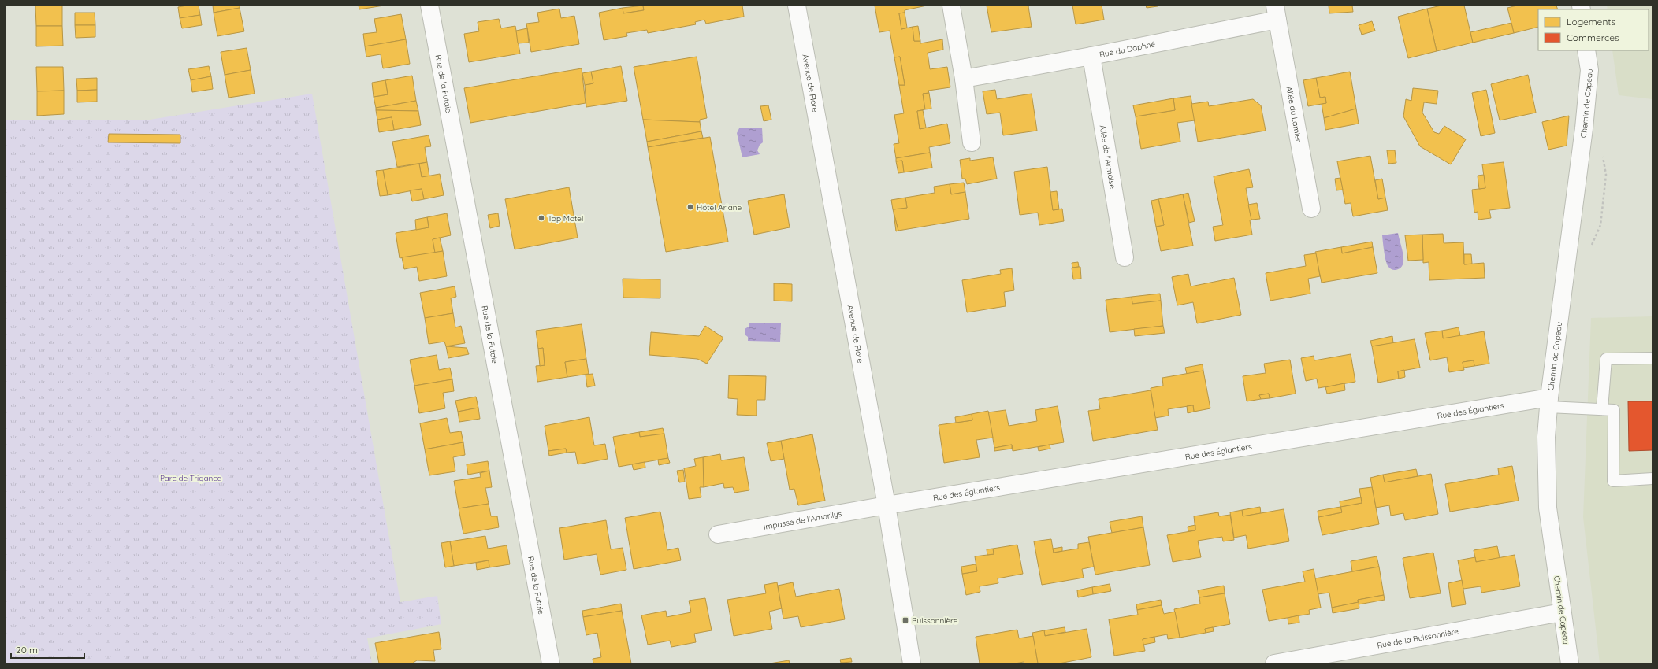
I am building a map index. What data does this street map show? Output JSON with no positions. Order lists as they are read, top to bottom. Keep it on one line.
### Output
{"streets":{"street":["Rue du Daphné","Rue de la Futaie","Avenue de Flore","Chemin de Capeau","Allée du Lamier","Allée de l'Armoise","Rue des Églantiers","Impasse de l'Amarilys","Rue de la Buissonnière"]},"crossings":[["Rue du Daphné","Allée du Lamier"],["Rue du Daphné","Allée de l'Armoise"],["Avenue de Flore","Rue des Églantiers"],["Avenue de Flore","Impasse de l'Amarilys"],["Chemin de Capeau","Rue des Églantiers"],["Chemin de Capeau","Rue de la Buissonnière"],["Rue des Églantiers","Impasse de l'Amarilys"]],"parks":["Parc de Trigance"],"places":{"other":["Hôtel Ariane","Top Motel"],"transit":["Buissonnière"]},"legend":["Logements","Commerces"],"scale_bar":"20 m"}
